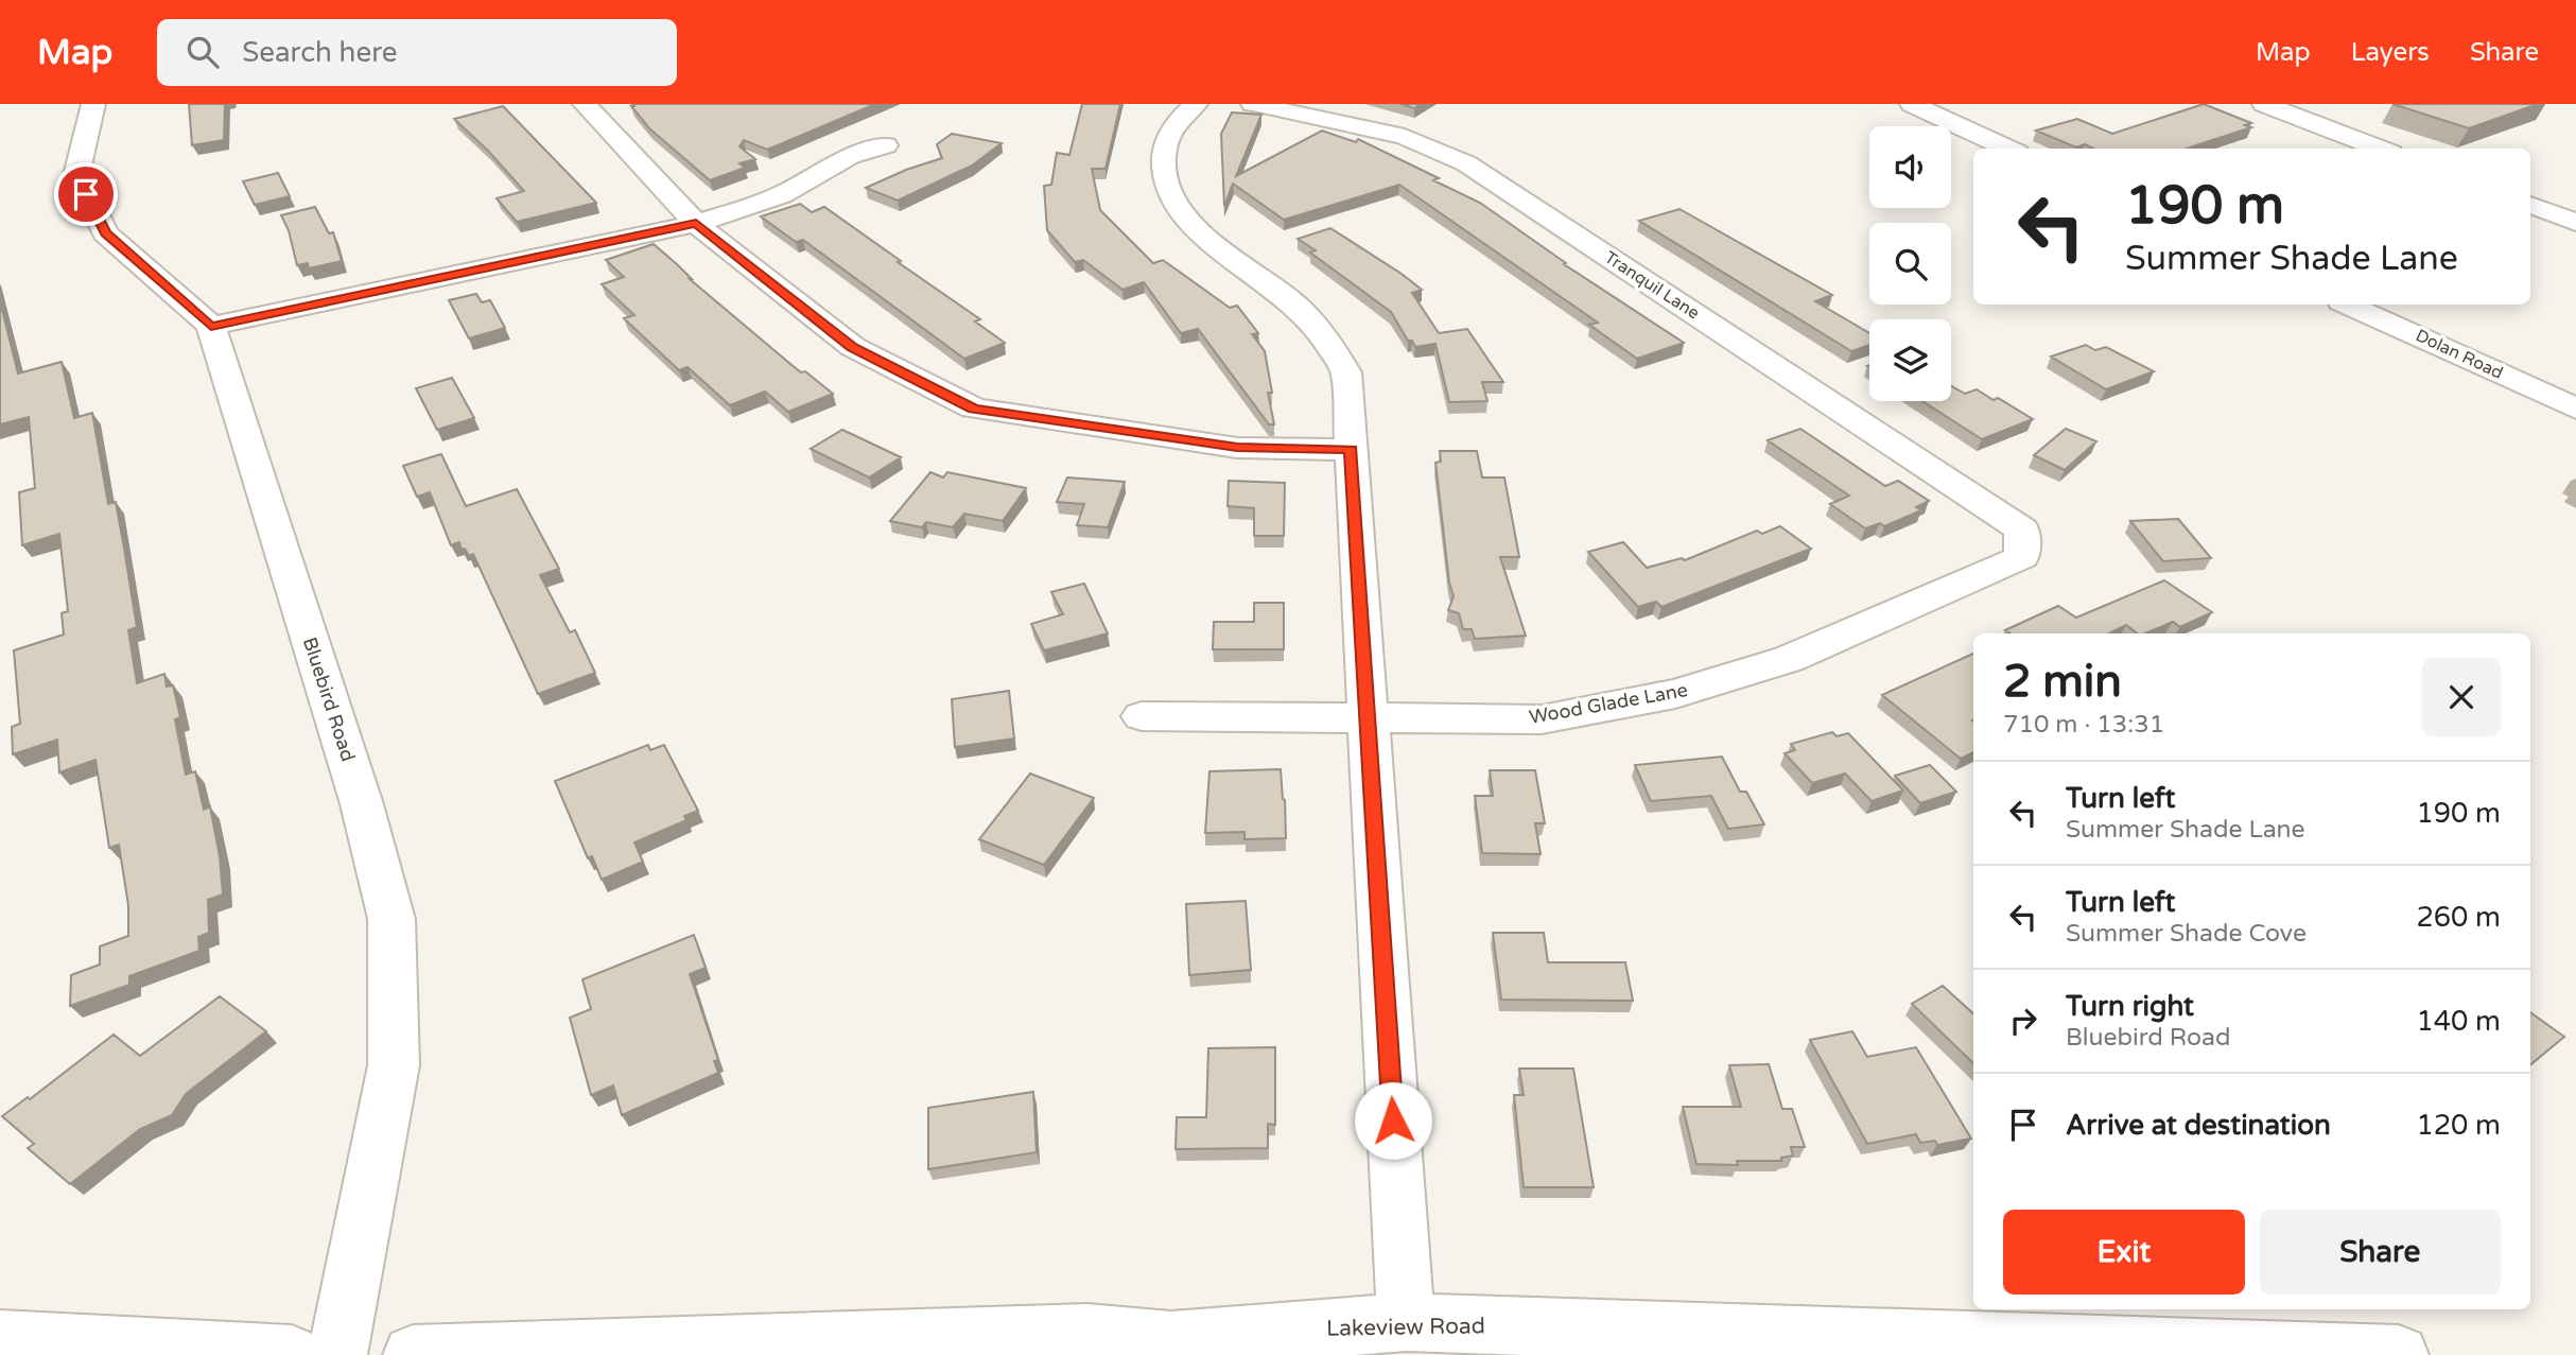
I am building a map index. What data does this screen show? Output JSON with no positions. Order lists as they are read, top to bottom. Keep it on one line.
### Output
{"streets":{"street":["Tranquil Lane","Dolan Road","Bluebird Road","Wood Glade Lane","Lakeview Road"]},"crossings":[["Tranquil Lane","Wood Glade Lane"]],"page":{"header":"Map","search":"Search here","nav":["Map","Layers","Share"],"turn":["190 m","Summer Shade Lane"],"heading":["2 min","710 m · 13:31"],"list":[{"name":"Turn left","note":"Summer Shade Lane","value":"190 m"},{"name":"Turn left","note":"Summer Shade Cove","value":"260 m"},{"name":"Turn right","note":"Bluebird Road","value":"140 m"},{"name":"Arrive at destination","value":"120 m"}],"buttons":["Exit","Share"]}}
